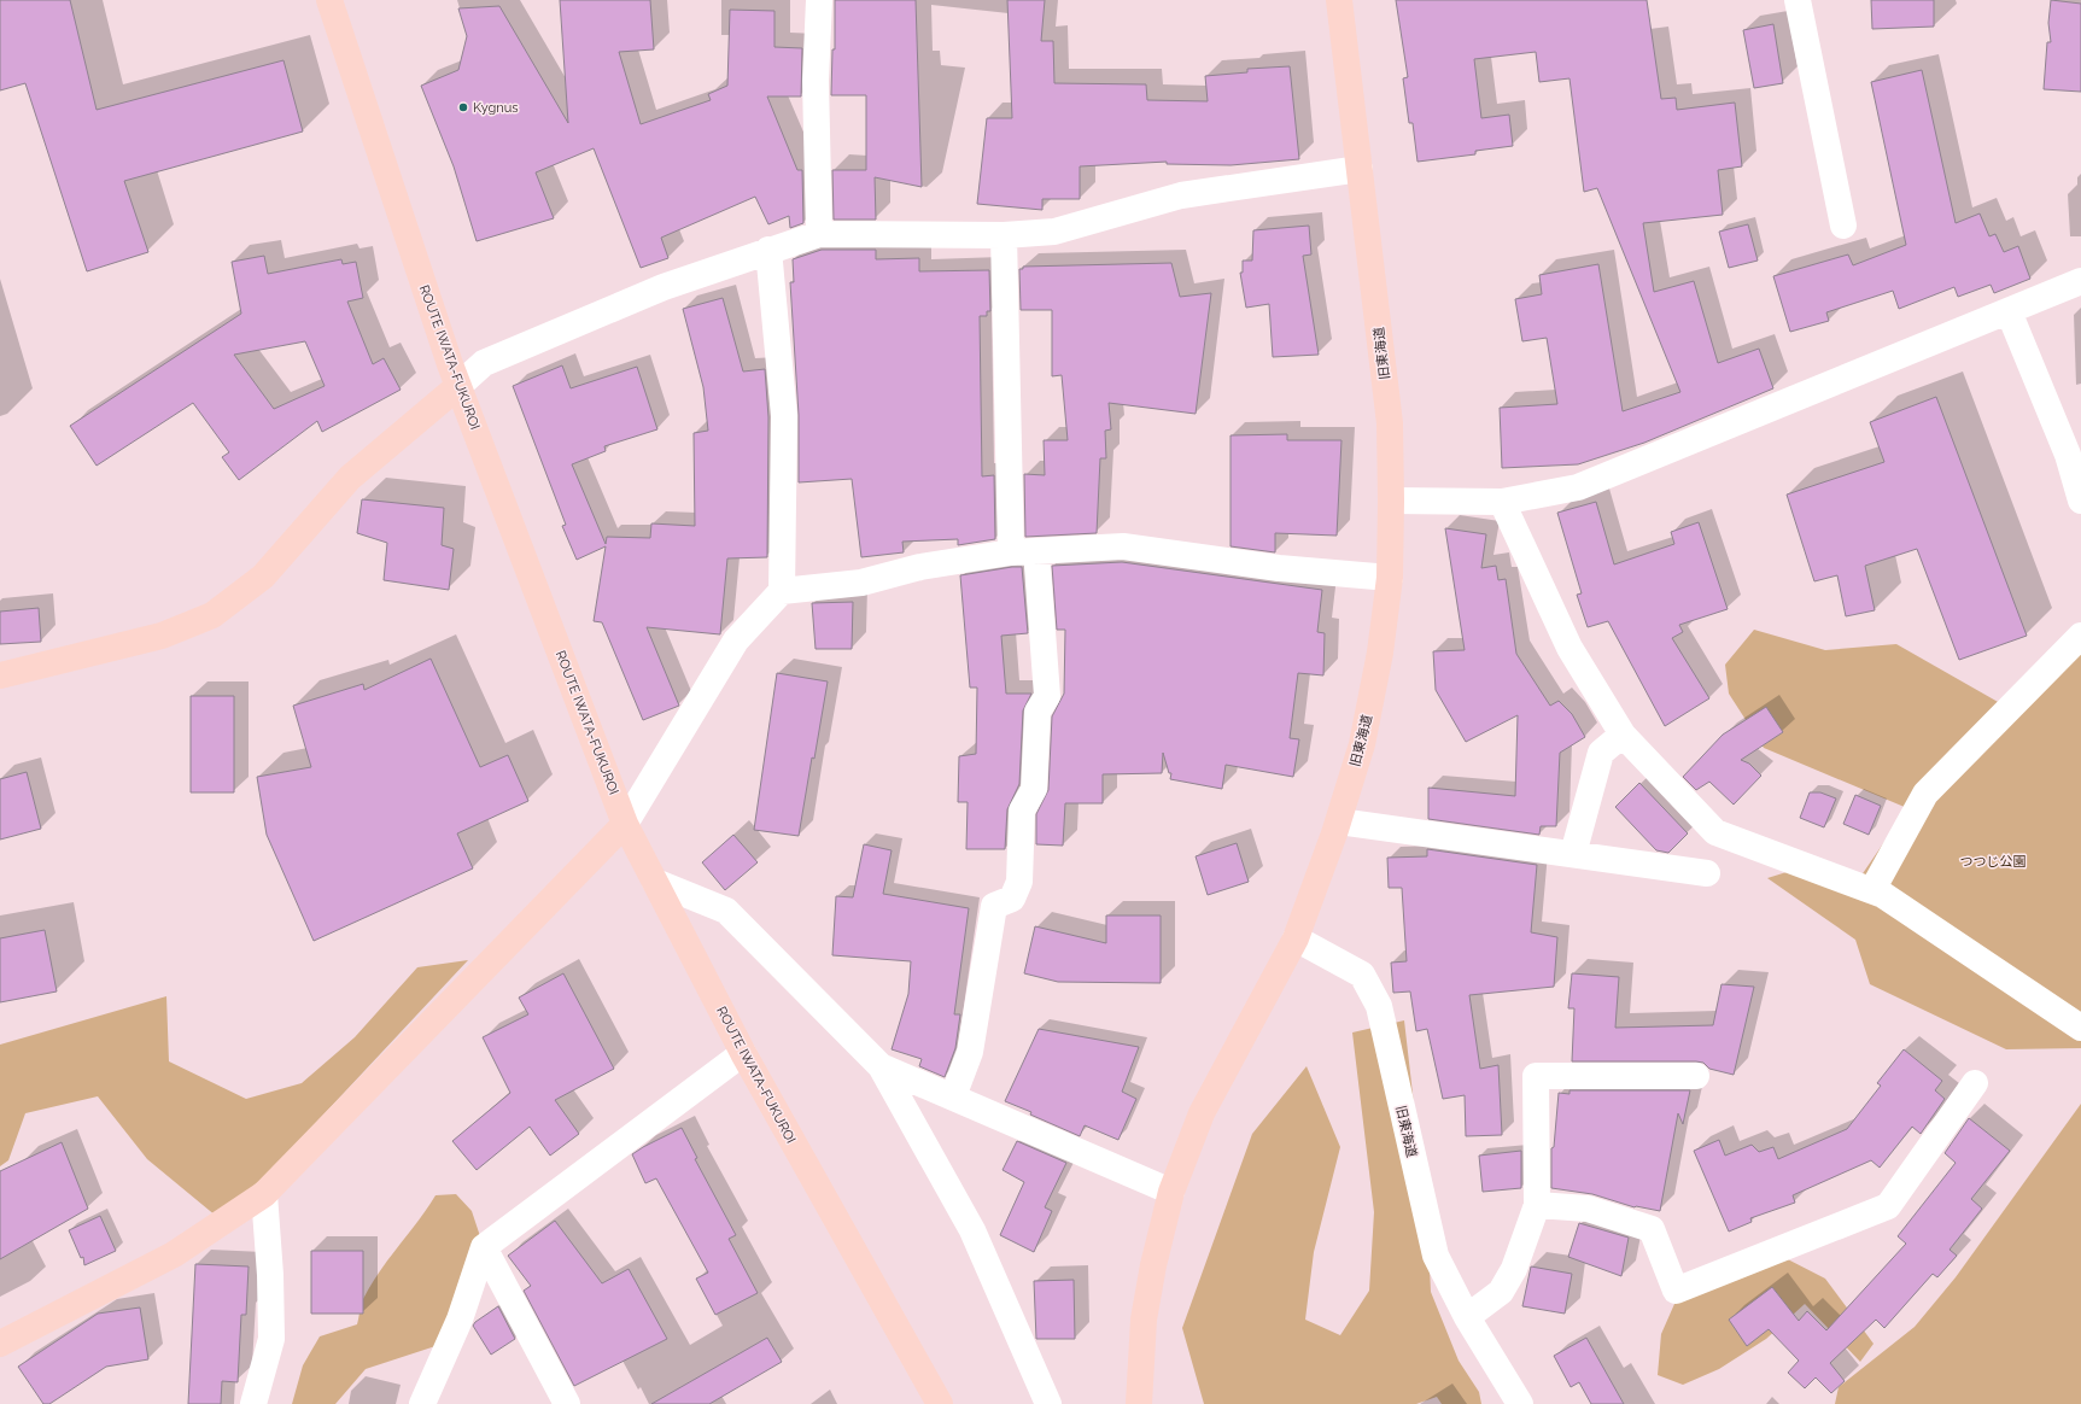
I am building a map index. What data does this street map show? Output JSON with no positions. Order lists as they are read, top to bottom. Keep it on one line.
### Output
{"streets":{"street":["旧東海道","ROUTE IWATA-FUKUROI"]},"parks":["つつじ公園"],"places":["Kygnus"]}
